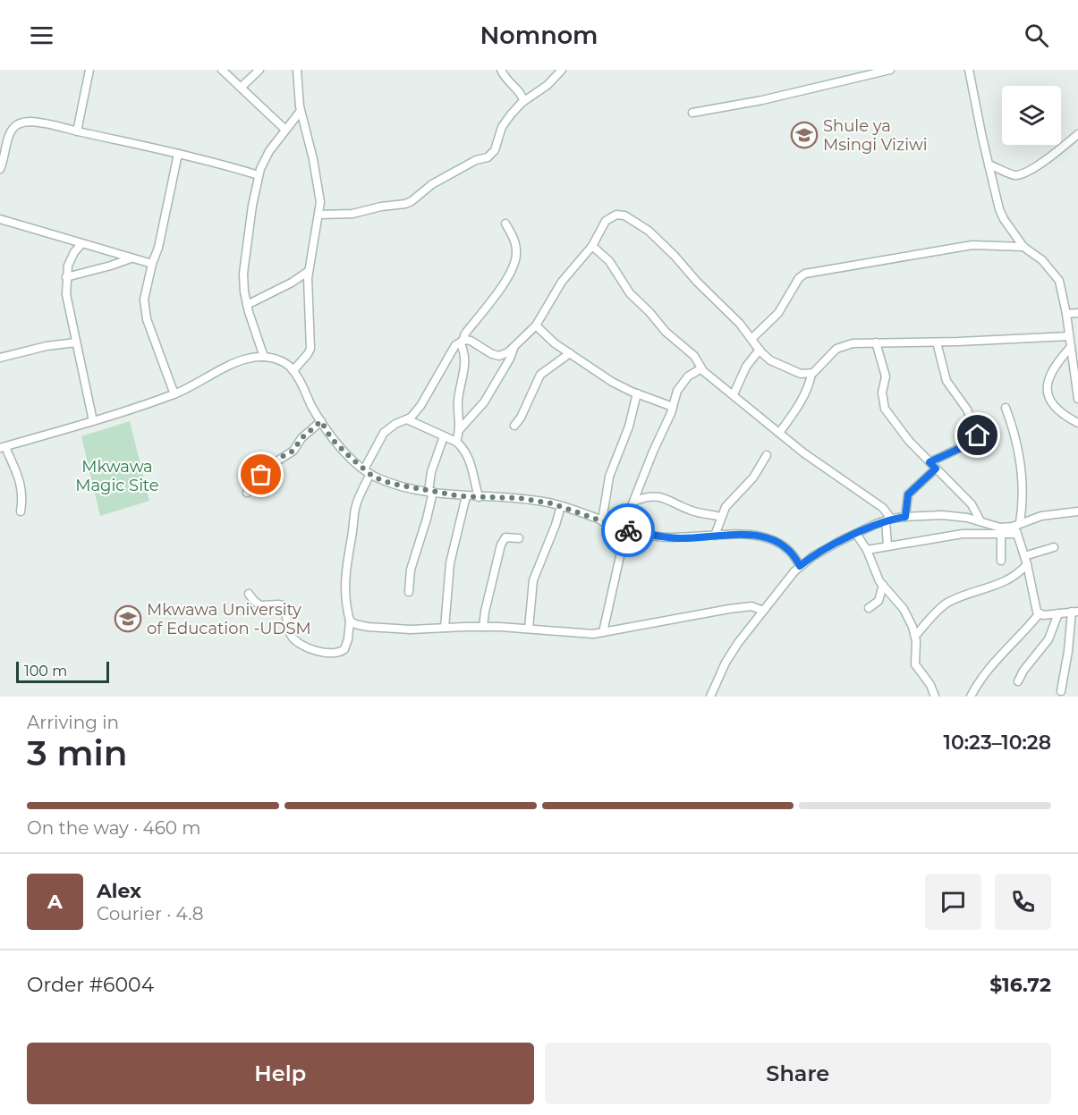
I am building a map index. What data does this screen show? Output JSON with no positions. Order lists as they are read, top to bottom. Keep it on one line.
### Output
{"parks":["Mkwawa Magic Site"],"places":{"school or university":["Shule ya Msingi Viziwi","Mkwawa University of Education -UDSM"]},"scale_bar":"100 m","page":{"header":"Nomnom","scale":"100 m","heading":["3 min","Arriving in","10:23–10:28"],"panel":["Alex","Courier · 4.8","Order #6004","$16.72"],"bar":"On the way · 460 m","round":"A","buttons":["Help","Share"]}}
